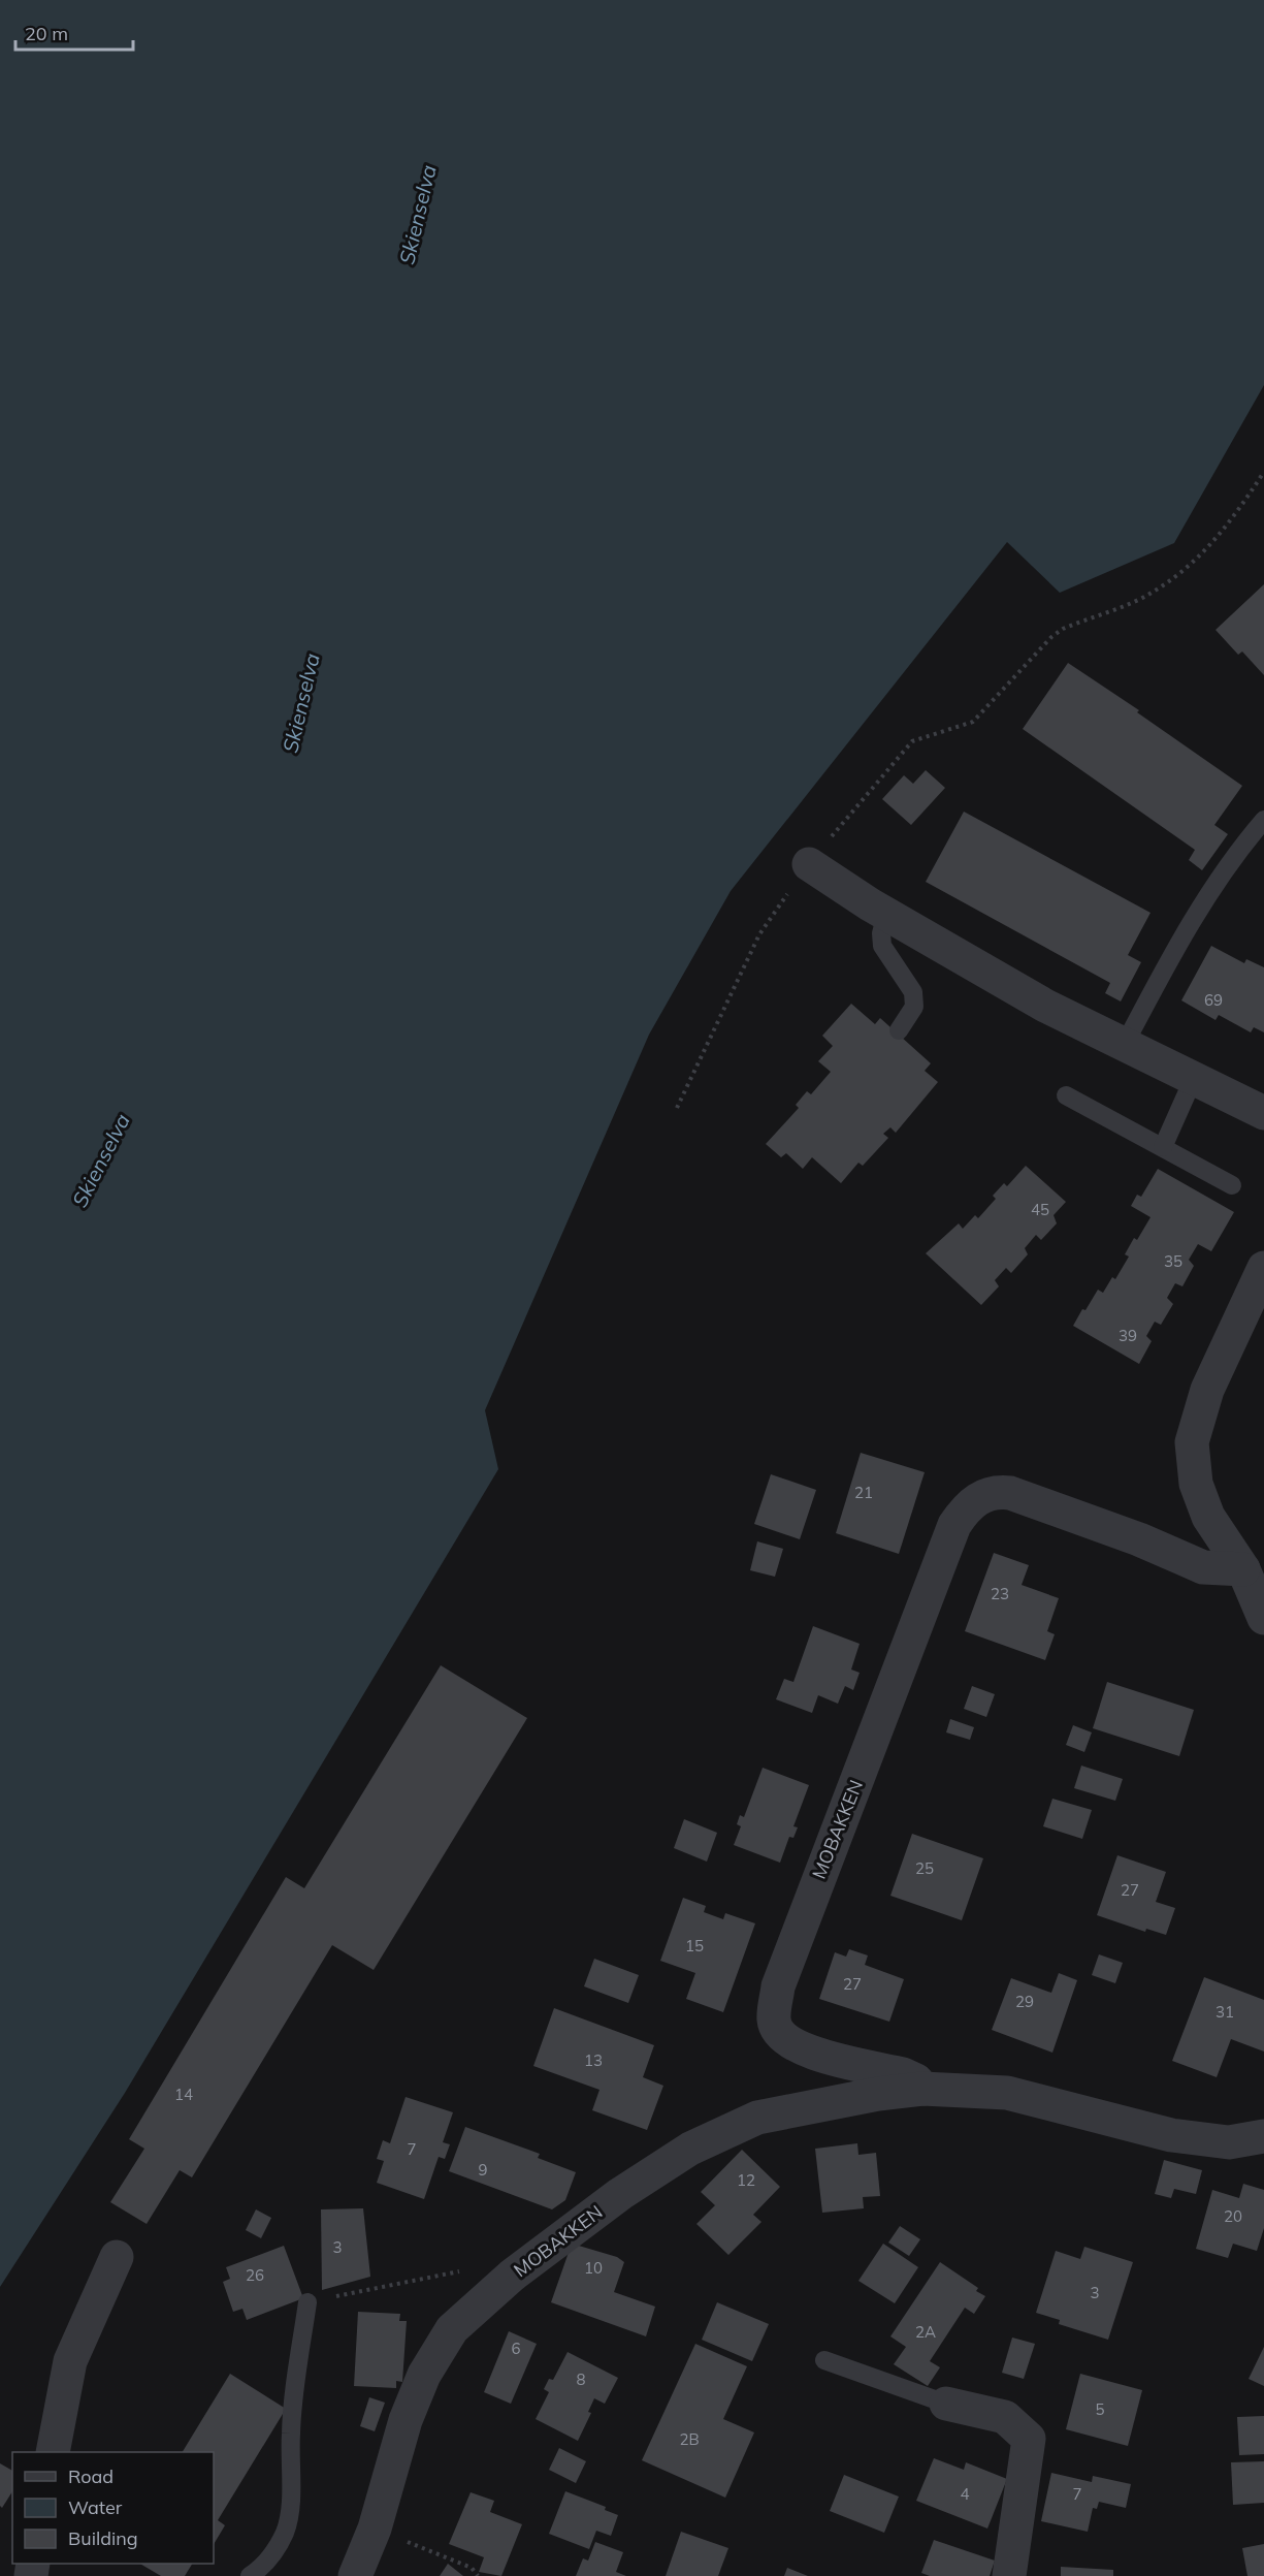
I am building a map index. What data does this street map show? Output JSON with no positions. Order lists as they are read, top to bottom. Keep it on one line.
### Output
{"streets":{"street":["MOBAKKEN"]},"water":["Skienselva"],"house_numbers":["69","45","35","39","21","23","25","27","15","27","29","31","13","14","7","9","12","20","3","10","26","3","2A","6","8","5","2B","4","7"],"legend":["Road","Water","Building"],"scale_bar":"20 m"}
